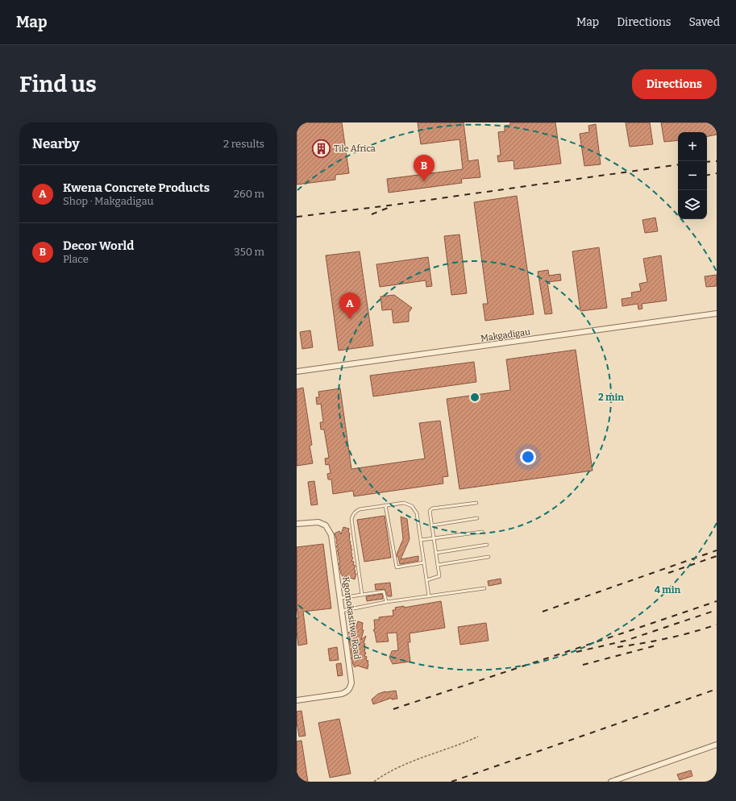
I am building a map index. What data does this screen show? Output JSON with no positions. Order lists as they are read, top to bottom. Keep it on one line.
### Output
{"streets":{"street":["Makgadigau","Kgomokasitwa Road"]},"places":{"building":["Tile Africa"]},"page":{"header":"Map","nav":["Map","Directions","Saved"],"buttons":"Directions","title":"Find us","heading":["Nearby","2 results"],"map_buttons":["+","−"],"pins":["B","A"],"list":[{"mark":"A","name":"Kwena Concrete Products","note":"Shop · Makgadigau","value":"260 m"},{"mark":"B","name":"Decor World","note":"Place","value":"350 m"}]},"rings":["2 min","4 min"]}
